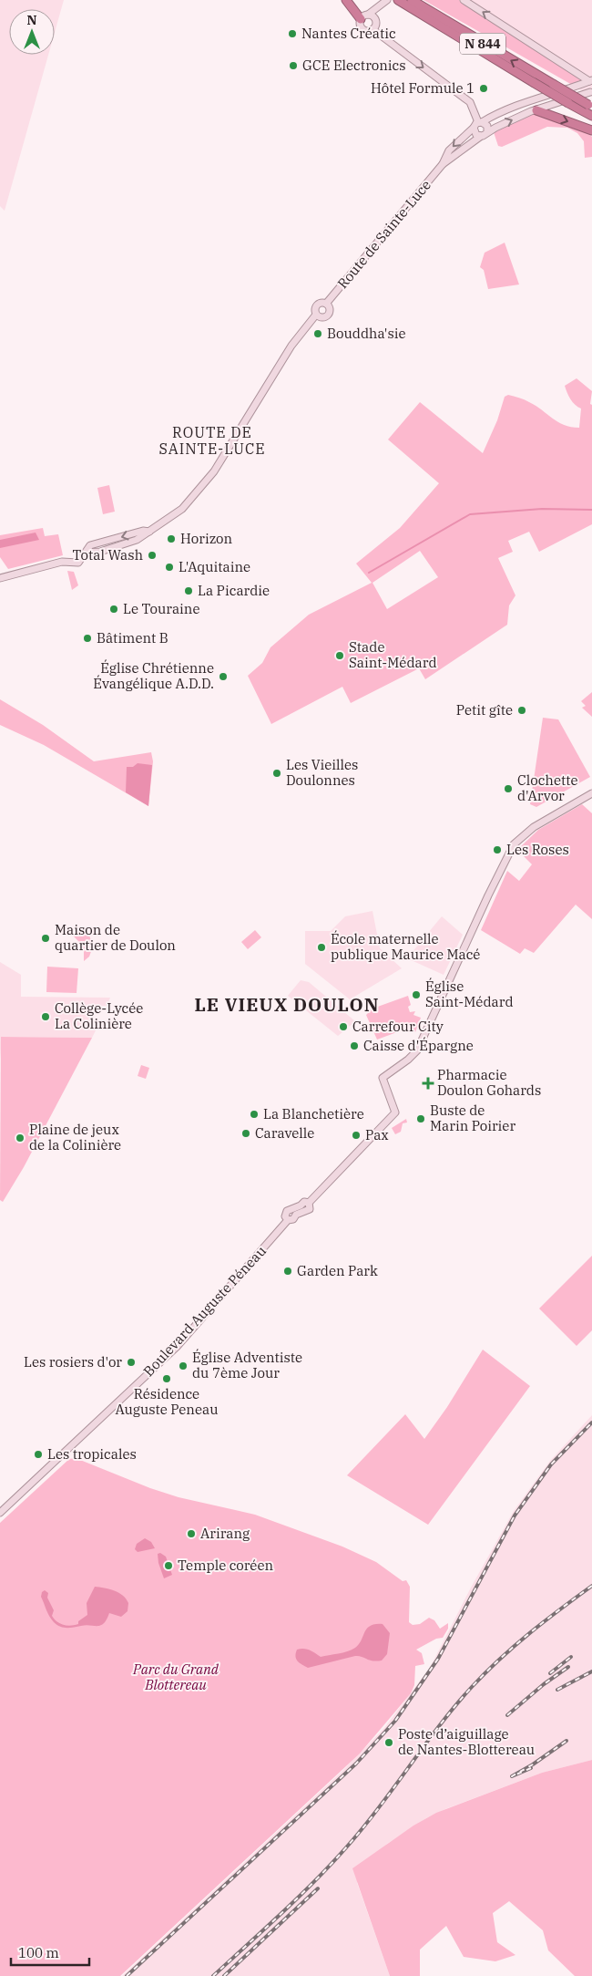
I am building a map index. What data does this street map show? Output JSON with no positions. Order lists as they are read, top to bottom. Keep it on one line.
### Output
{"streets":{"highway":["N 844"],"street":["Route de Sainte-Luce","Boulevard Auguste Péneau"]},"districts":["ROUTE DE SAINTE-LUCE","LE VIEUX DOULON"],"parks":["Parc du Grand Blottereau"],"places":{"other":["Nantes Créatic","GCE Electronics","Hôtel Formule 1","Bouddha'sie","Horizon","Total Wash","L'Aquitaine","La Picardie","Le Touraine","Bâtiment B","Stade Saint-Médard","Église Chrétienne Évangélique A.D.D.","Petit gîte","Les Vieilles Doulonnes","Clochette d'Arvor","Les Roses","Maison de quartier de Doulon","École maternelle publique Maurice Macé","Église Saint-Médard","Collège-Lycée La Colinière","Carrefour City","Caisse d'Épargne","La Blanchetière","Buste de Marin Poirier","Caravelle","Pax","Plaine de jeux de la Colinière","Garden Park","Les rosiers d'or","Église Adventiste du 7ème Jour","Résidence Auguste Peneau","Les tropicales","Arirang","Temple coréen","Poste d’aiguillage de Nantes-Blottereau"],"health":["Pharmacie Doulon Gohards"]},"scale_bar":"100 m","north":"top"}
